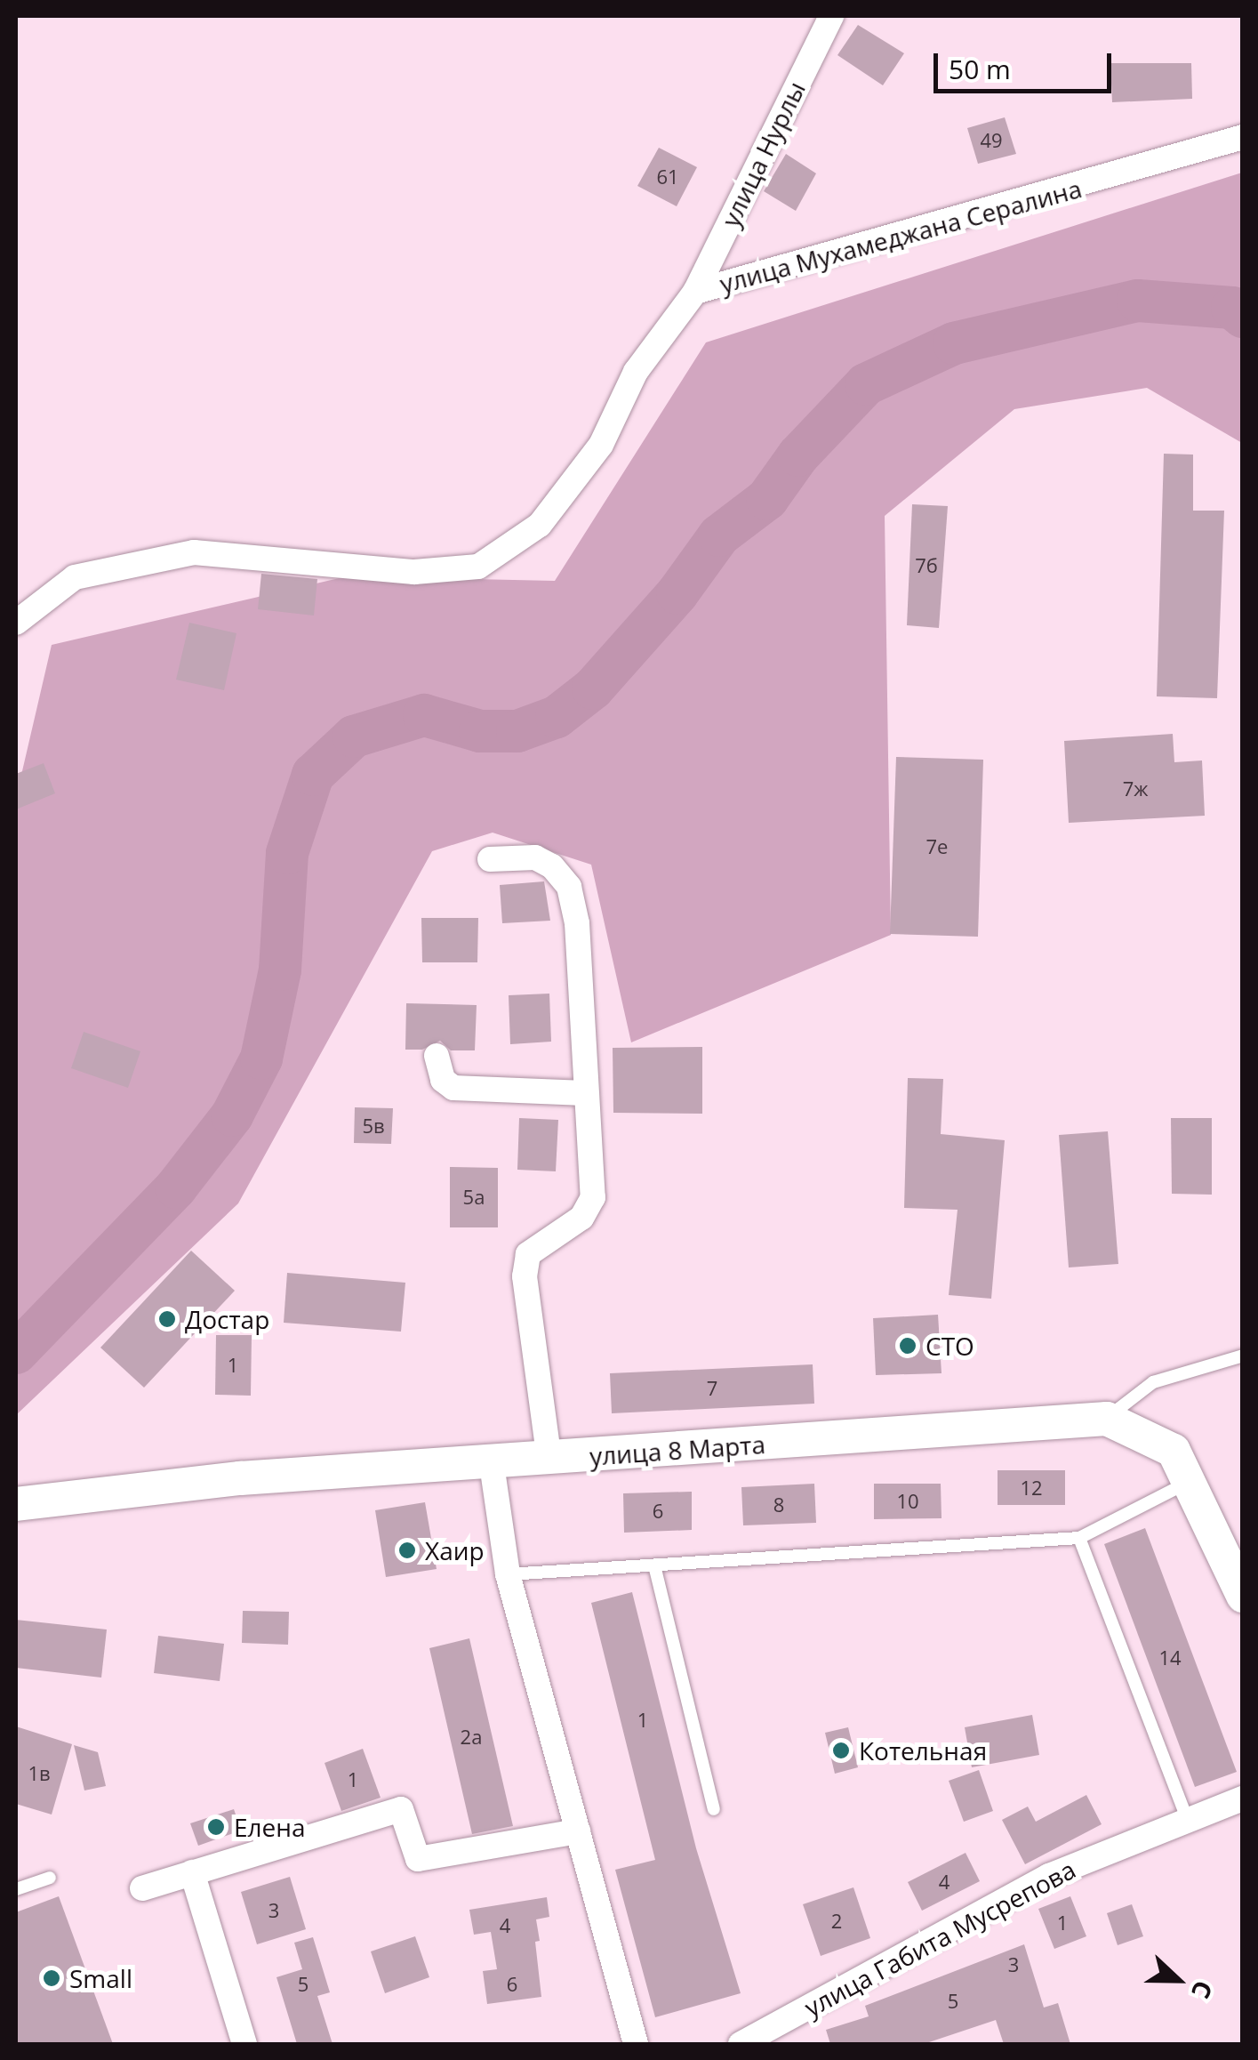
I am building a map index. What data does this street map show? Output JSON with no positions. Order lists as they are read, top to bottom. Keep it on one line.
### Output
{"streets":{"street":["улица Нурлы","улица Мухамеджана Сералина","улица 8 Марта","улица Габита Мусрепова"]},"crossings":[["улица Нурлы","улица Мухамеджана Сералина"]],"places":["Достар","СТО","Хаир","Котельная","Елена","Small"],"house_numbers":["49","61","7б","7ж","7е","5в","5а","1","7","12","10","8","6","14","1","2а","1в","1","4","3","2","1","4","3","5","6","5"],"scale_bar":"50 m","north":"right"}
